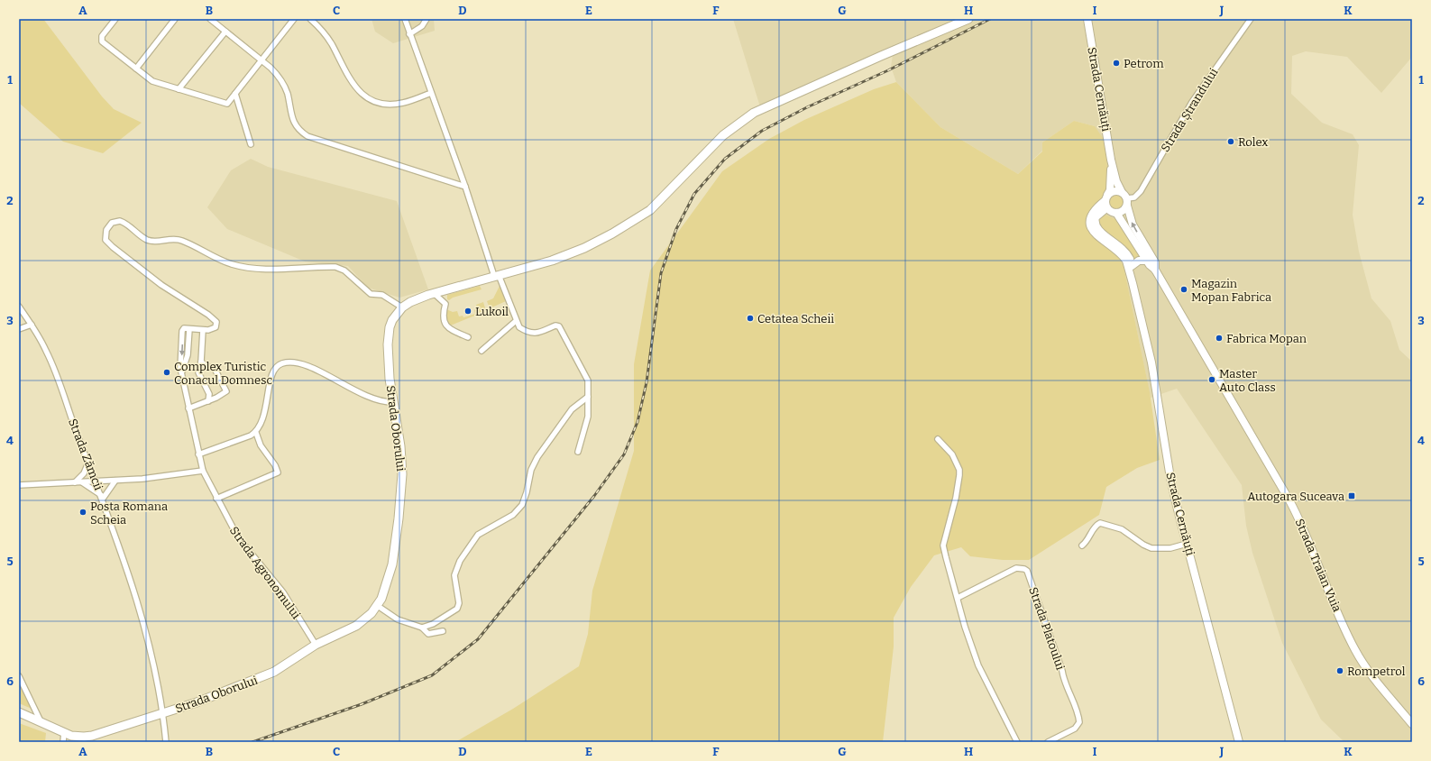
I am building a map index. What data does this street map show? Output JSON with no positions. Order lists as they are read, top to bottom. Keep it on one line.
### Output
{"streets":{"main road":["Strada Cernăuți","Strada Oborului","Strada Traian Vuia"],"street":["Strada Ștrandului","Strada Zămcii","Strada Agronomului","Strada Platoului"]},"crossings":[["Strada Cernăuți","Strada Ștrandului"],["Strada Cernăuți","Strada Traian Vuia"],["Strada Ștrandului","Strada Traian Vuia"],["Strada Oborului","Strada Zămcii"],["Strada Oborului","Strada Agronomului"]],"places":{"other":["Petrom","Rolex","Magazin Mopan Fabrica","Lukoil","Cetatea Scheii","Fabrica Mopan","Complex Turistic Conacul Domnesc","Master Auto Class","Posta Romana Scheia","Rompetrol"],"transit":["Autogara Suceava"]},"grid":{"columns":["A","B","C","D","E","F","G","H","I","J","K"],"rows":["1","2","3","4","5","6"]}}
